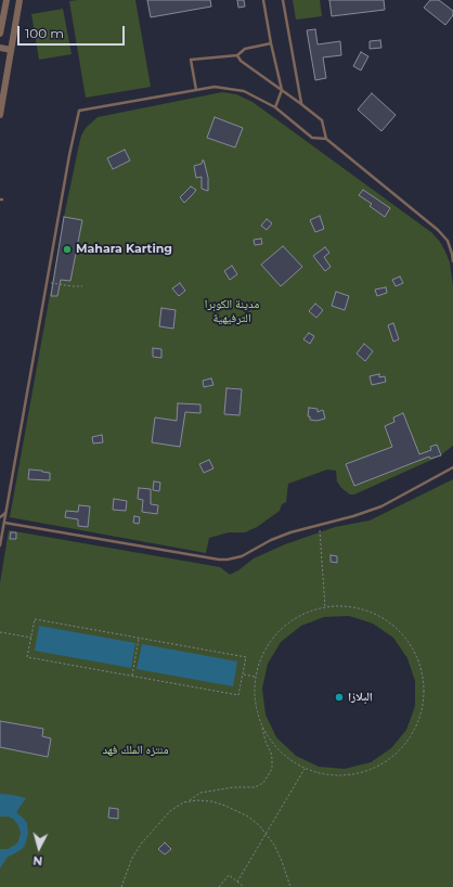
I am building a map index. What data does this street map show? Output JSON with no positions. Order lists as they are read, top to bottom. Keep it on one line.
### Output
{"parks":["مدينة الكوبرا الترفيهية","منتزه الملك فهد"],"places":["Mahara Karting","البلازا"],"scale_bar":"100 m","north":"bottom"}
